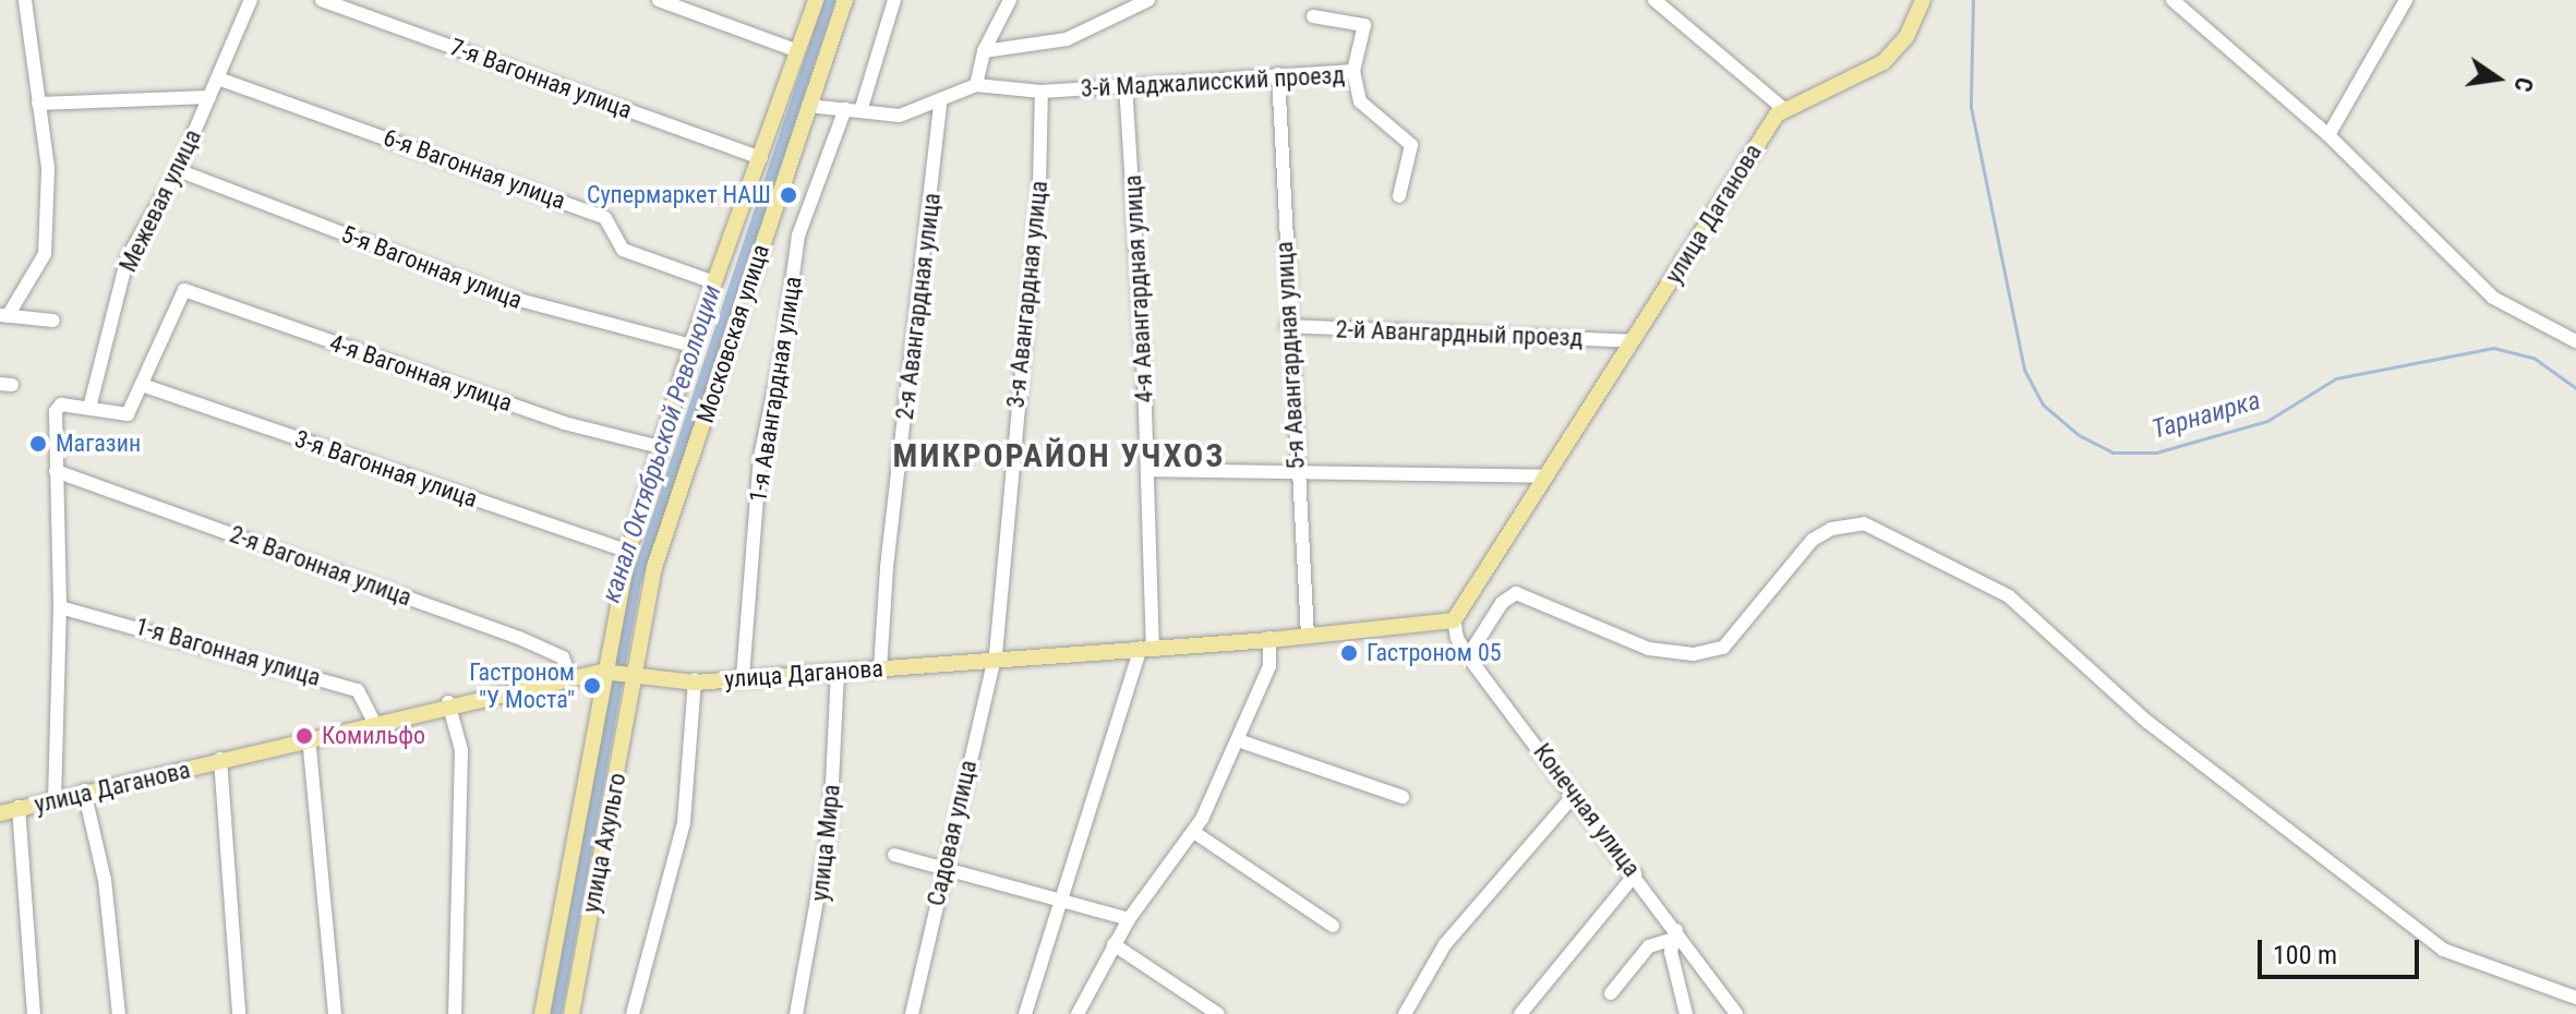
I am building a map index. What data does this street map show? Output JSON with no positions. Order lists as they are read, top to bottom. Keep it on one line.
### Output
{"streets":{"main road":["улица Даганова","Московская улица","улица Ахульго"],"street":["7-я Вагонная улица","3-й Маджалисский проезд","6-я Вагонная улица","Межевая улица","5-я Вагонная улица","4-я Авангардная улица","3-я Авангардная улица","2-я Авангардная улица","2-й Авангардный проезд","5-я Авангардная улица","4-я Вагонная улица","1-я Авангардная улица","3-я Вагонная улица","2-я Вагонная улица","1-я Вагонная улица","Конечная улица","Садовая улица","улица Мира"]},"crossings":[["3-й Маджалисский проезд","4-я Авангардная улица"],["3-й Маджалисский проезд","3-я Авангардная улица"],["3-й Маджалисский проезд","5-я Авангардная улица"],["6-я Вагонная улица","Межевая улица"],["Межевая улица","5-я Вагонная улица"],["улица Даганова","4-я Авангардная улица"],["улица Даганова","3-я Авангардная улица"],["улица Даганова","2-я Авангардная улица"],["улица Даганова","Московская улица"],["улица Даганова","2-й Авангардный проезд"],["улица Даганова","5-я Авангардная улица"],["улица Даганова","1-я Авангардная улица"],["улица Даганова","2-я Вагонная улица"],["улица Даганова","1-я Вагонная улица"],["улица Даганова","Конечная улица"],["улица Даганова","Садовая улица"],["улица Даганова","улица Ахульго"],["улица Даганова","улица Мира"],["3-я Авангардная улица","Садовая улица"],["Московская улица","улица Ахульго"],["2-й Авангардный проезд","5-я Авангардная улица"],["4-я Вагонная улица","3-я Вагонная улица"]],"districts":["МИКРОРАЙОН УЧХОЗ"],"water":["Тарнаирка","канал Октябрьской Революции"],"places":["Супермаркет НАШ","Магазин","Гастроном 05","Гастроном \"У Моста\"","Комильфо"],"scale_bar":"100 m","north":"right"}
